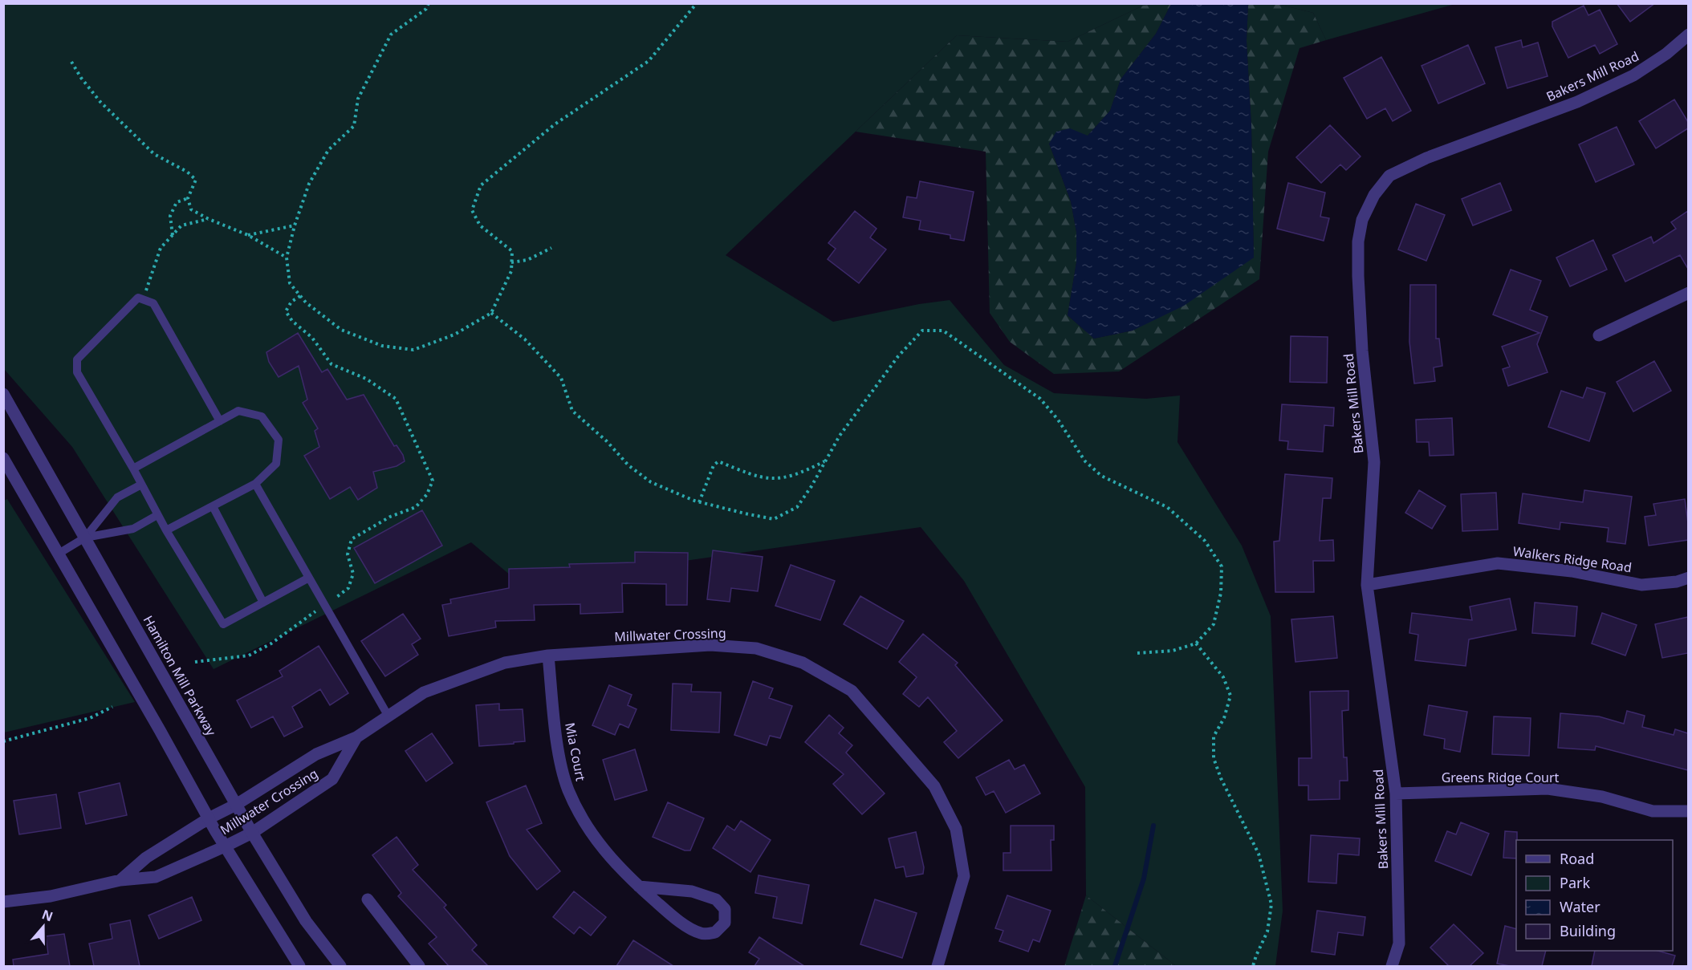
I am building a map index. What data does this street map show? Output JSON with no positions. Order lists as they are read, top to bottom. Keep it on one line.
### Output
{"streets":{"street":["Bakers Mill Road","Walkers Ridge Road","Millwater Crossing","Hamilton Mill Parkway","Mia Court","Greens Ridge Court"]},"crossings":[["Bakers Mill Road","Walkers Ridge Road"],["Bakers Mill Road","Greens Ridge Court"],["Millwater Crossing","Hamilton Mill Parkway"],["Millwater Crossing","Mia Court"]],"legend":["Road","Park","Water","Building"],"north":"top"}
